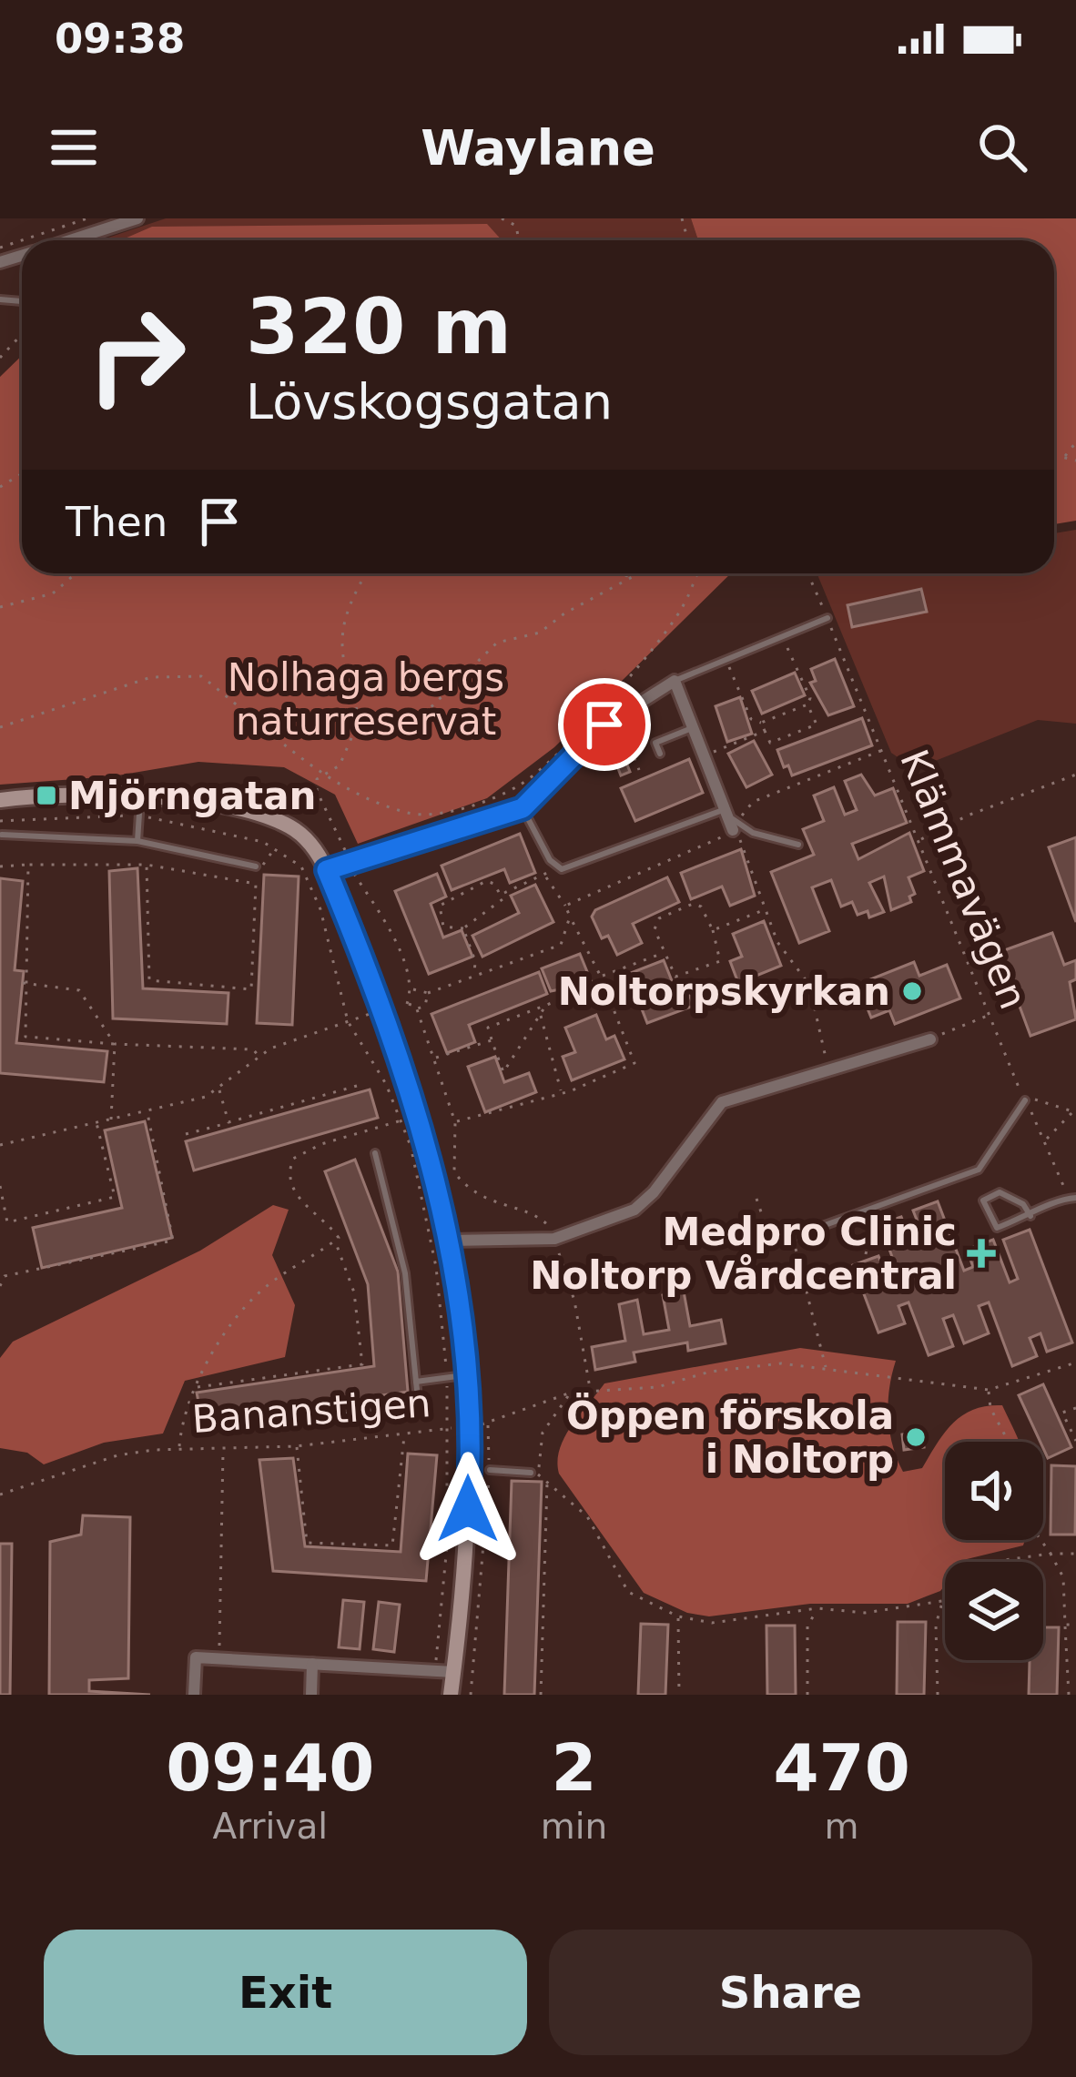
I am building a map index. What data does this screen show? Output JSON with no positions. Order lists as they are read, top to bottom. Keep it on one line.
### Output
{"streets":{"path":["Klämmavägen","Bananstigen"]},"parks":["Nolhaga bergs naturreservat"],"places":{"transit":["Mjörngatan"],"other":["Noltorpskyrkan","Öppen förskola i Noltorp"],"health":["Medpro Clinic Noltorp Vårdcentral"]},"page":{"status":"09:38","header":"Waylane","turn":["320 m","Lövskogsgatan"],"then":"Then","eta":["09:40","Arrival","2","min","470","m"],"buttons":["Exit","Share"]}}
